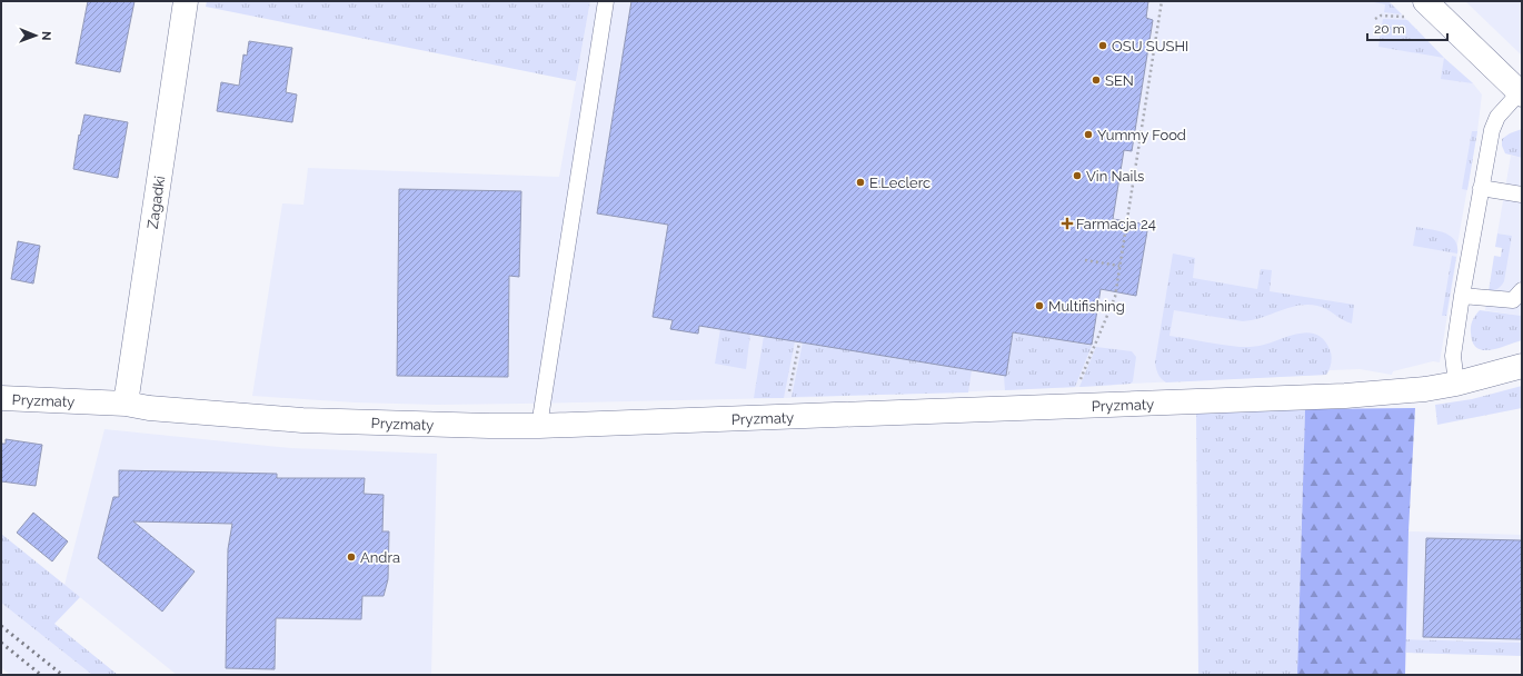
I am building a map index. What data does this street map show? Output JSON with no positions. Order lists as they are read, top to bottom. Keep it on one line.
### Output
{"streets":{"street":["Zagadki","Pryzmaty"]},"crossings":[["Zagadki","Pryzmaty"]],"places":{"other":["OSU SUSHI","SEN","Yummy Food","Vin Nails","E.Leclerc","Multifishing","Andra"],"health":["Farmacja 24"]},"scale_bar":"20 m","north":"right"}
